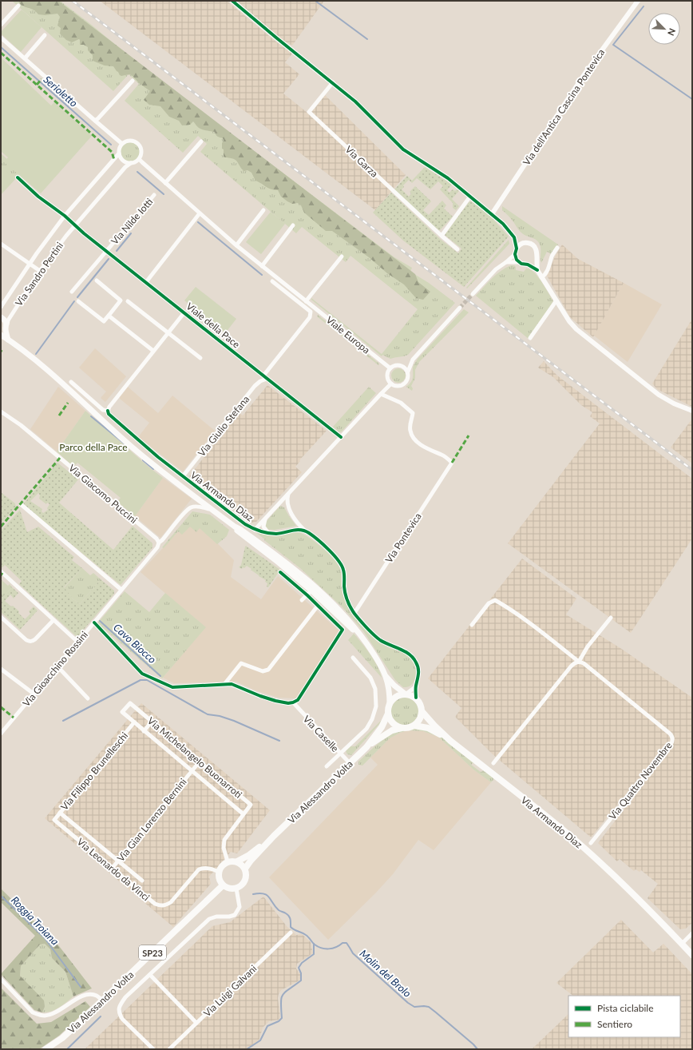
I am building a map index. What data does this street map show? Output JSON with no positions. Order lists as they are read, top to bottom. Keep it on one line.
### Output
{"streets":{"main road":["Via Armando Diaz","Via Alessandro Volta","SP23"],"street":["Via dell'Antica Cascina Pontevica","Via Garza","Via Nilde Iotti","Via Sandro Pertini","Viale della Pace","Viale Europa","Via Giulio Stefana","Via Giacomo Puccini","Via Pontevica","Via Gioacchino Rossini","Via Caselle","Via Michelangelo Buonarroti","Via Filippo Brunelleschi","Via Quattro Novembre","Via Gian Lorenzo Bernini","Via Leonardo da Vinci","Via Luigi Galvani"]},"crossings":[["Via Nilde Iotti","Viale della Pace"],["Via Sandro Pertini","Viale della Pace"],["Via Sandro Pertini","Viale Europa"],["Via Sandro Pertini","Via Armando Diaz"],["Viale della Pace","Via Giulio Stefana"],["Via Giulio Stefana","Via Armando Diaz"],["Via Giacomo Puccini","Via Gioacchino Rossini"],["Via Armando Diaz","Via Pontevica"],["Via Armando Diaz","Via Gioacchino Rossini"],["Via Armando Diaz","Via Alessandro Volta"],["Via Caselle","Via Alessandro Volta"],["Via Michelangelo Buonarroti","Via Filippo Brunelleschi"],["Via Michelangelo Buonarroti","Via Alessandro Volta"],["Via Michelangelo Buonarroti","Via Gian Lorenzo Bernini"],["Via Michelangelo Buonarroti","Via Leonardo da Vinci"],["Via Filippo Brunelleschi","Via Leonardo da Vinci"],["Via Alessandro Volta","Via Leonardo da Vinci"],["Via Gian Lorenzo Bernini","Via Leonardo da Vinci"]],"water":["Serioletto","Cavo Biocco","Roggia Troiana","Molin del Brolo"],"parks":["Parco della Pace"],"legend":["Pista ciclabile","Sentiero"],"north":"bottom right"}
